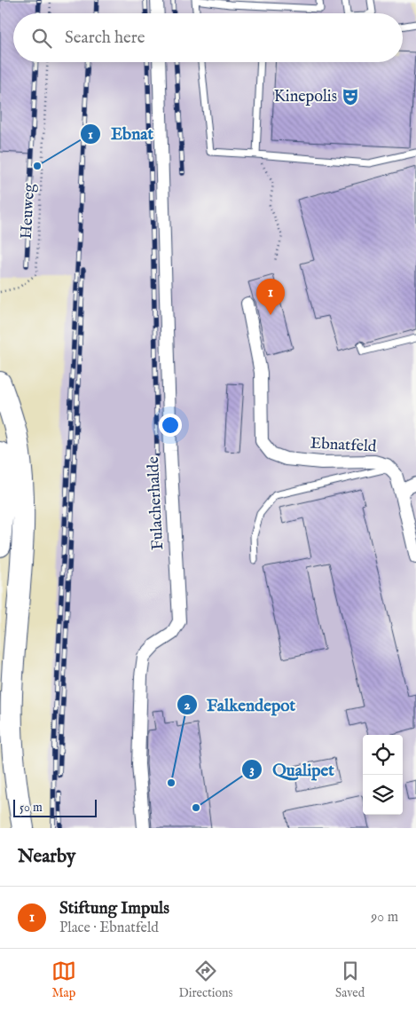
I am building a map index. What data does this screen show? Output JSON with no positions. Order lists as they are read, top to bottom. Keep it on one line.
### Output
{"streets":{"street":["Ebnatfeld","Fulacherhalde"],"path":["Heuweg"]},"places":{"theatre":["Kinepolis"],"other":["Ebnat","Falkendepot","Qualipet"]},"scale_bar":"50 m","page":{"search":"Search here","pins":"1","scale":"50 m","heading":"Nearby","list":[{"mark":"1","name":"Stiftung Impuls","note":"Place · Ebnatfeld","value":"90 m"}],"nav":["Map","Directions","Saved"]}}
